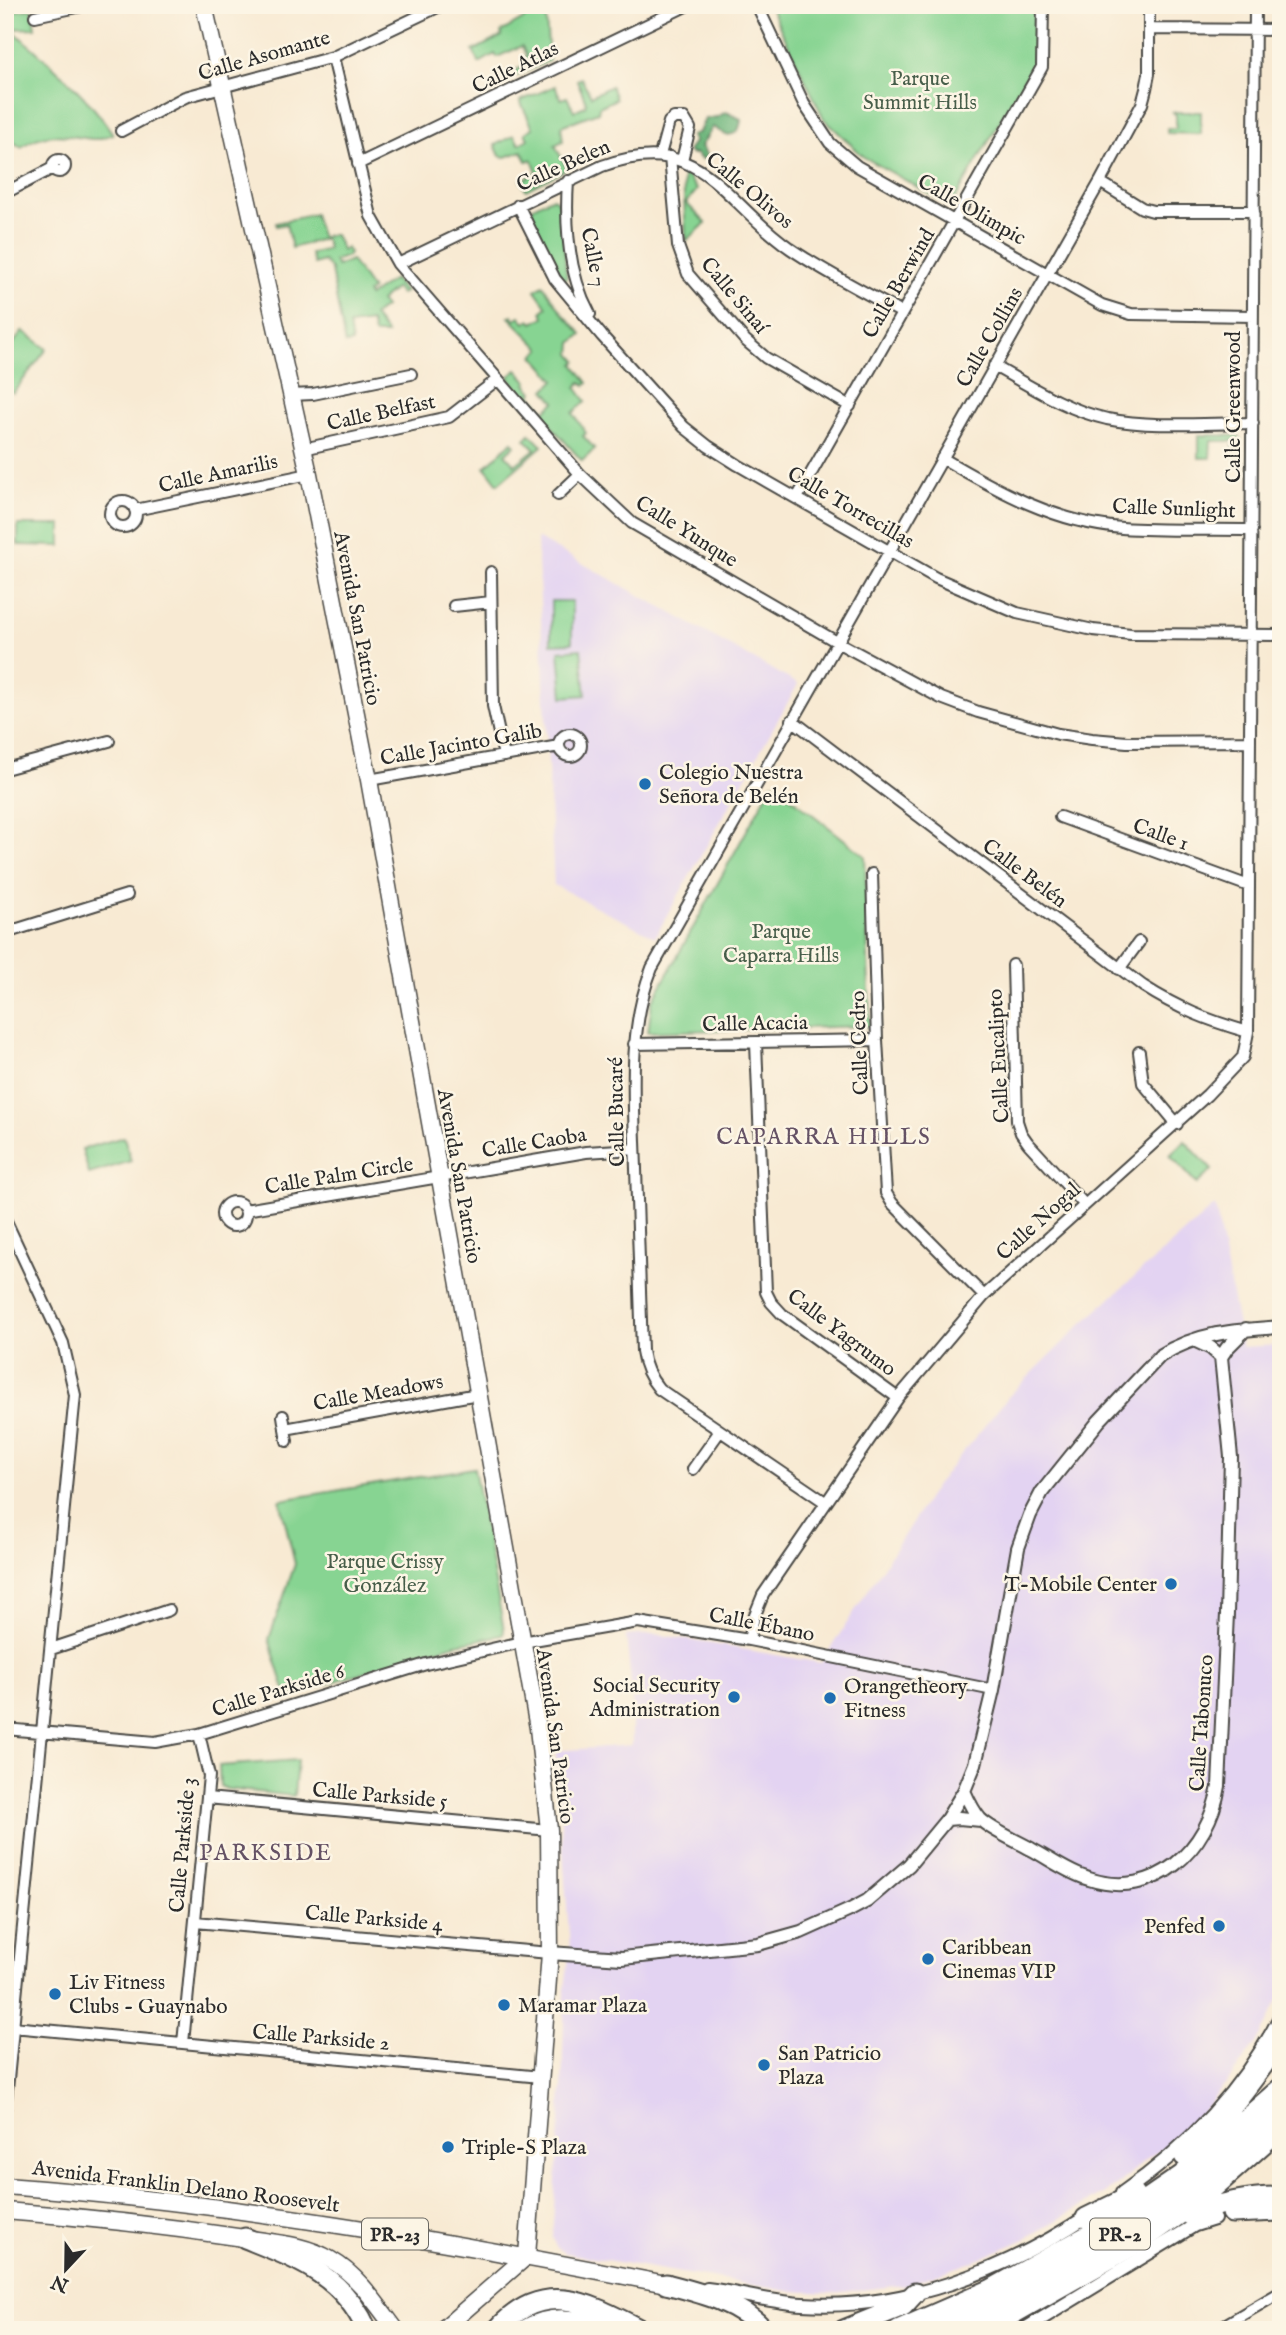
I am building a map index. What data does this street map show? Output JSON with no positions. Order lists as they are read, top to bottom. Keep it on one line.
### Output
{"streets":{"highway":["PR-2"],"main road":["Avenida San Patricio","Avenida Franklin Delano Roosevelt","PR-23"],"street":["Calle Asomante","Calle Atlas","Calle Belen","Calle Olivos","Calle Olimpic","Calle 7","Calle Berwind","Calle Sinaí","Calle Collins","Calle Greenwood","Calle Belfast","Calle Amarilis","Calle Torrecillas","Calle Sunlight","Calle Yunque","Calle Jacinto Galib","Calle 1","Calle Belén","Calle Acacia","Calle Cedro","Calle Eucalipto","Calle Bucaré","Calle Caoba","Calle Palm Circle","Calle Nogal","Calle Yagrumo","Calle Meadows","Calle Ébano","Calle Parkside 6","Calle Tabonuco","Calle Parkside 5","Calle Parkside 3","Calle Parkside 4","Calle Parkside 2"]},"crossings":[["Calle Asomante","Calle Yunque"],["Calle Asomante","Avenida San Patricio"],["Calle Atlas","Calle Yunque"],["Calle Belen","Calle Olivos"],["Calle Belen","Calle 7"],["Calle Belen","Calle Sinaí"],["Calle Belen","Calle Torrecillas"],["Calle Belen","Calle Yunque"],["Calle Olivos","Calle Berwind"],["Calle Olimpic","Calle Berwind"],["Calle Olimpic","Calle Collins"],["Calle Olimpic","Calle Greenwood"],["Calle 7","Calle Torrecillas"],["Calle Berwind","Calle Sinaí"],["Calle Berwind","Calle Torrecillas"],["Calle Collins","Calle Torrecillas"],["Calle Collins","Calle Sunlight"],["Calle Collins","Calle Yunque"],["Calle Collins","Calle Bucaré"],["Calle Greenwood","Calle Torrecillas"],["Calle Greenwood","Calle Sunlight"],["Calle Greenwood","Calle Yunque"],["Calle Greenwood","Calle Nogal"],["Calle Belfast","Calle Yunque"],["Calle Belfast","Avenida San Patricio"],["Calle Amarilis","Avenida San Patricio"],["Avenida San Patricio","Calle Jacinto Galib"],["Avenida San Patricio","Calle Caoba"],["Avenida San Patricio","Calle Palm Circle"],["Avenida San Patricio","Calle Meadows"],["Avenida San Patricio","Calle Ébano"],["Avenida San Patricio","Calle Parkside 6"],["Avenida San Patricio","Calle Parkside 5"],["Avenida San Patricio","Calle Parkside 4"],["Avenida San Patricio","Calle Parkside 2"],["Avenida San Patricio","Avenida Franklin Delano Roosevelt"],["Calle 1","Calle Nogal"],["Calle Belén","Calle Bucaré"],["Calle Belén","Calle Nogal"],["Calle Acacia","Calle Cedro"],["Calle Acacia","Calle Bucaré"],["Calle Acacia","Calle Yagrumo"],["Calle Cedro","Calle Nogal"],["Calle Eucalipto","Calle Nogal"],["Calle Bucaré","Calle Caoba"],["Calle Bucaré","Calle Nogal"],["Calle Caoba","Calle Palm Circle"],["Calle Nogal","Calle Yagrumo"],["Calle Nogal","Calle Ébano"],["Calle Ébano","Calle Parkside 6"],["Calle Parkside 6","Calle Parkside 3"],["Calle Parkside 5","Calle Parkside 3"],["Calle Parkside 3","Calle Parkside 4"],["Calle Parkside 3","Calle Parkside 2"]],"districts":["CAPARRA HILLS","PARKSIDE"],"parks":["Parque Summit Hills","Parque Caparra Hills","Parque Crissy González"],"places":["Colegio Nuestra Señora de Belén","T-Mobile Center","Social Security Administration","Orangetheory Fitness","Penfed","Caribbean Cinemas VIP","Liv Fitness Clubs - Guaynabo","Maramar Plaza","San Patricio Plaza","Triple-S Plaza"],"north":"bottom"}
